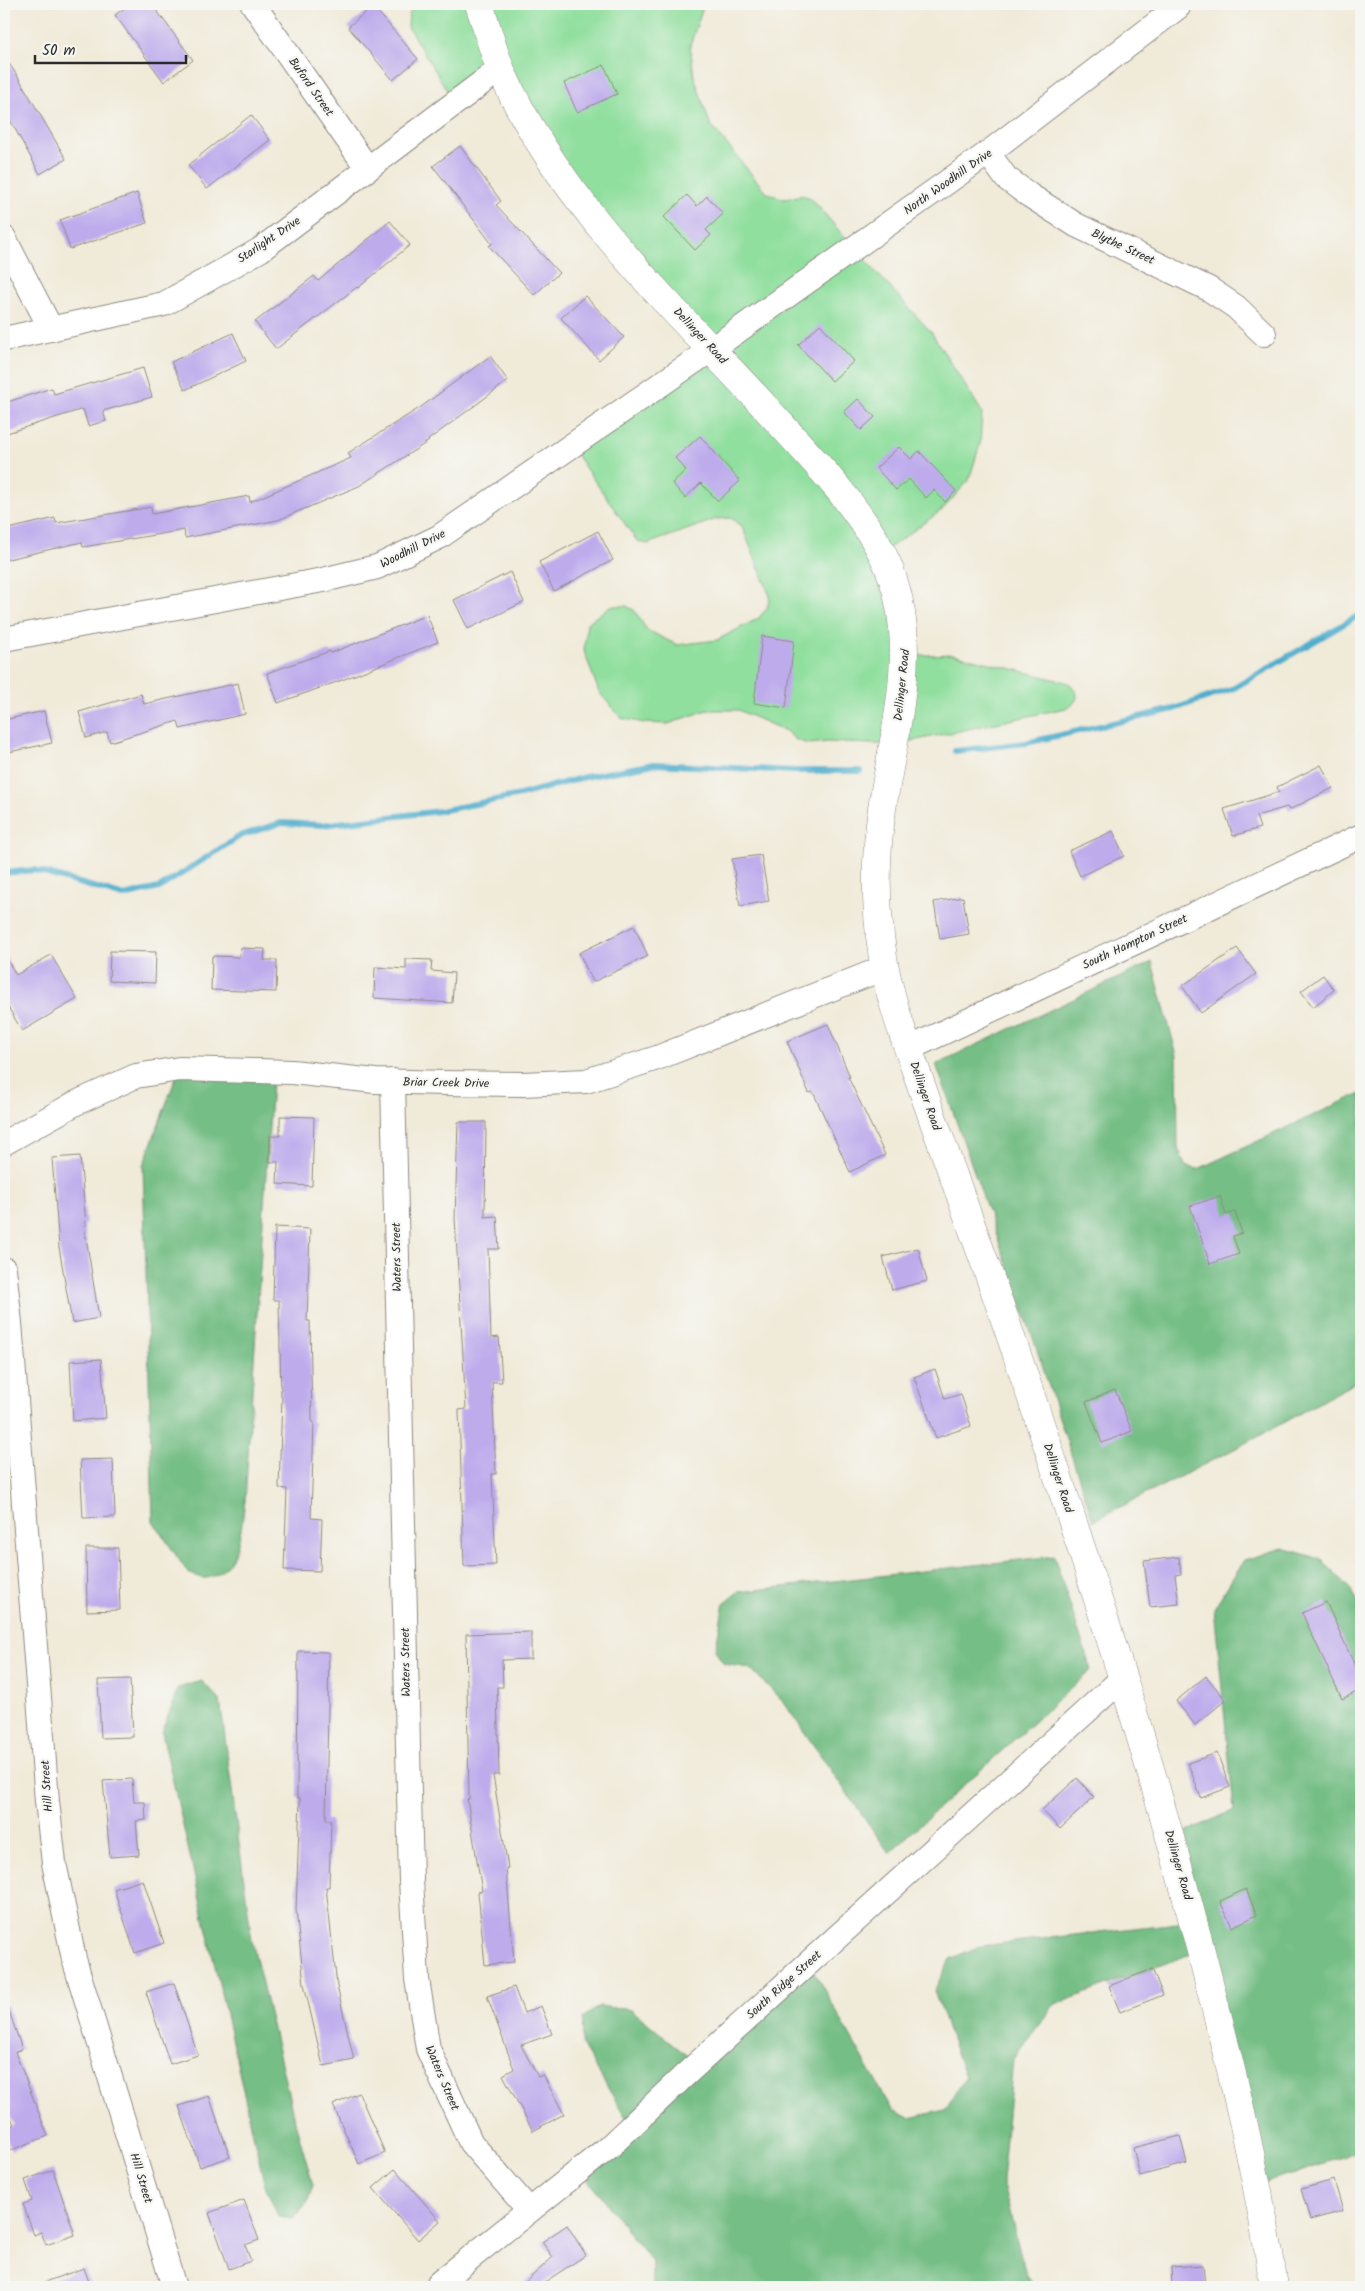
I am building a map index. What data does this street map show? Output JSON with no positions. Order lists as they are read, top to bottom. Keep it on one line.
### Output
{"streets":{"street":["Buford Street","North Woodhill Drive","Starlight Drive","Blythe Street","Dellinger Road","Woodhill Drive","South Hampton Street","Briar Creek Drive","Waters Street","Hill Street","South Ridge Street"]},"crossings":[["Buford Street","Starlight Drive"],["North Woodhill Drive","Blythe Street"],["North Woodhill Drive","Dellinger Road"],["North Woodhill Drive","Woodhill Drive"],["Starlight Drive","Dellinger Road"],["Dellinger Road","Woodhill Drive"],["Dellinger Road","South Hampton Street"],["Dellinger Road","Briar Creek Drive"],["Dellinger Road","South Ridge Street"],["Briar Creek Drive","Waters Street"],["Waters Street","South Ridge Street"]],"scale_bar":"50 m"}
